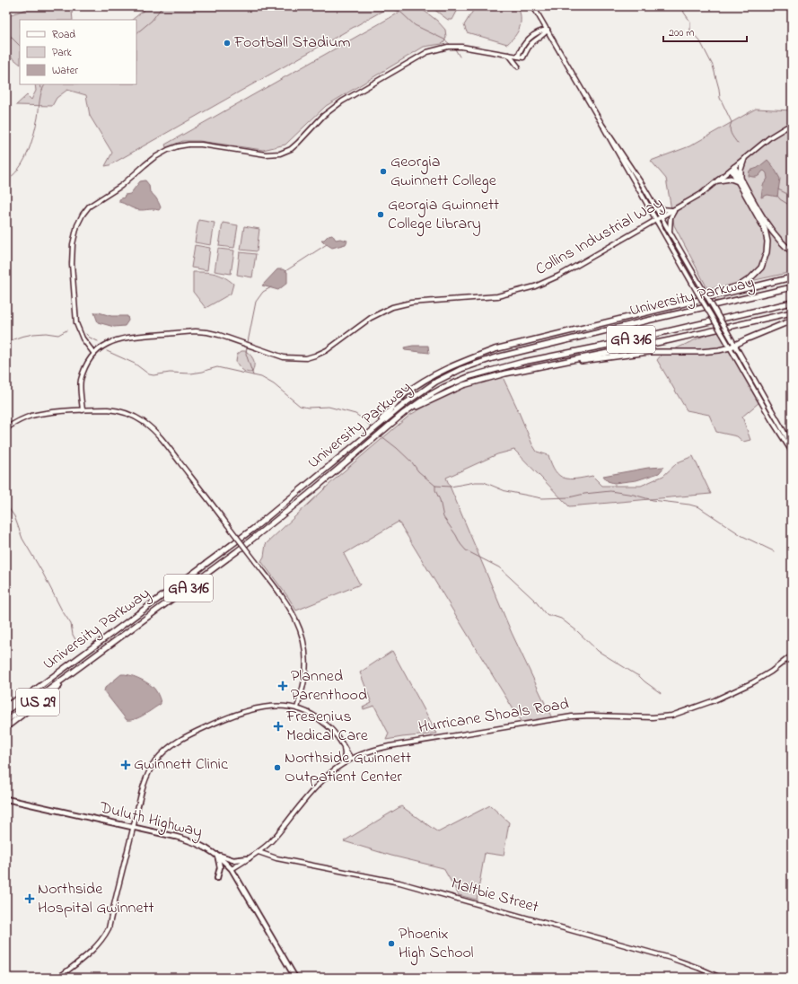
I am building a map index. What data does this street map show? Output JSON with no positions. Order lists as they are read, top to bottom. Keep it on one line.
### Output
{"streets":{"highway":["University Parkway","GA 316","US 29"],"main road":["Duluth Highway"],"street":["Collins Industrial Way","Hurricane Shoals Road","Maltbie Street"]},"crossings":[["University Parkway","US 29"],["Hurricane Shoals Road","Duluth Highway"],["Hurricane Shoals Road","Maltbie Street"]],"places":{"other":["Football Stadium","Georgia Gwinnett College","Georgia Gwinnett College Library","Northside Gwinnett Outpatient Center","Phoenix High School"],"health":["Planned Parenthood","Fresenius Medical Care","Gwinnett Clinic","Northside Hospital Gwinnett"]},"legend":["Road","Park","Water"],"scale_bar":"200 m"}
